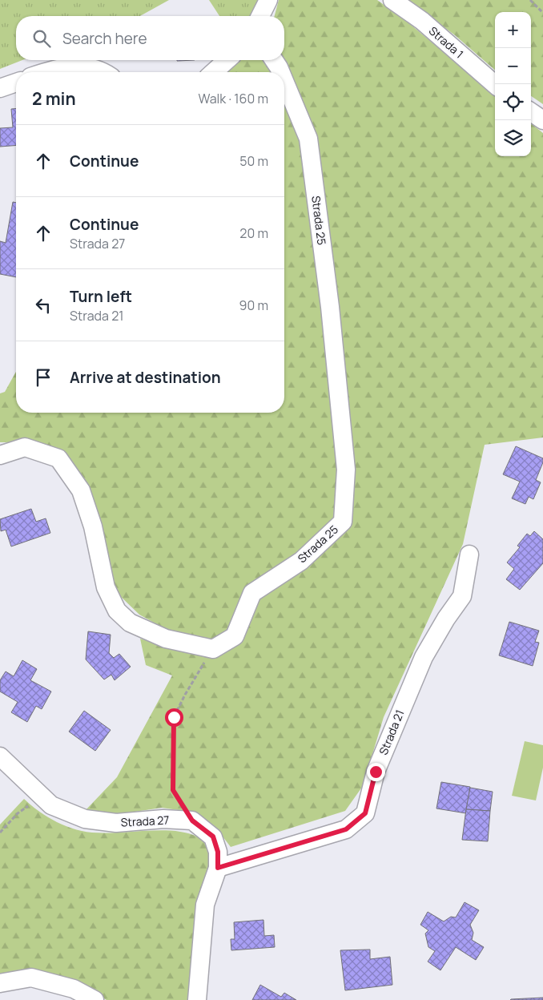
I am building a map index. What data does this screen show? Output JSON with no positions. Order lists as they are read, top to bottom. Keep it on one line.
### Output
{"streets":{"street":["Strada 1","Strada 25","Strada 21","Strada 27"]},"page":{"map_buttons":["+","−"],"search":"Search here","heading":["2 min","Walk · 160 m"],"list":[["Continue","50 m"],["Continue","Strada 27","20 m"],["Turn left","Strada 21","90 m"],"Arrive at destination"]}}
